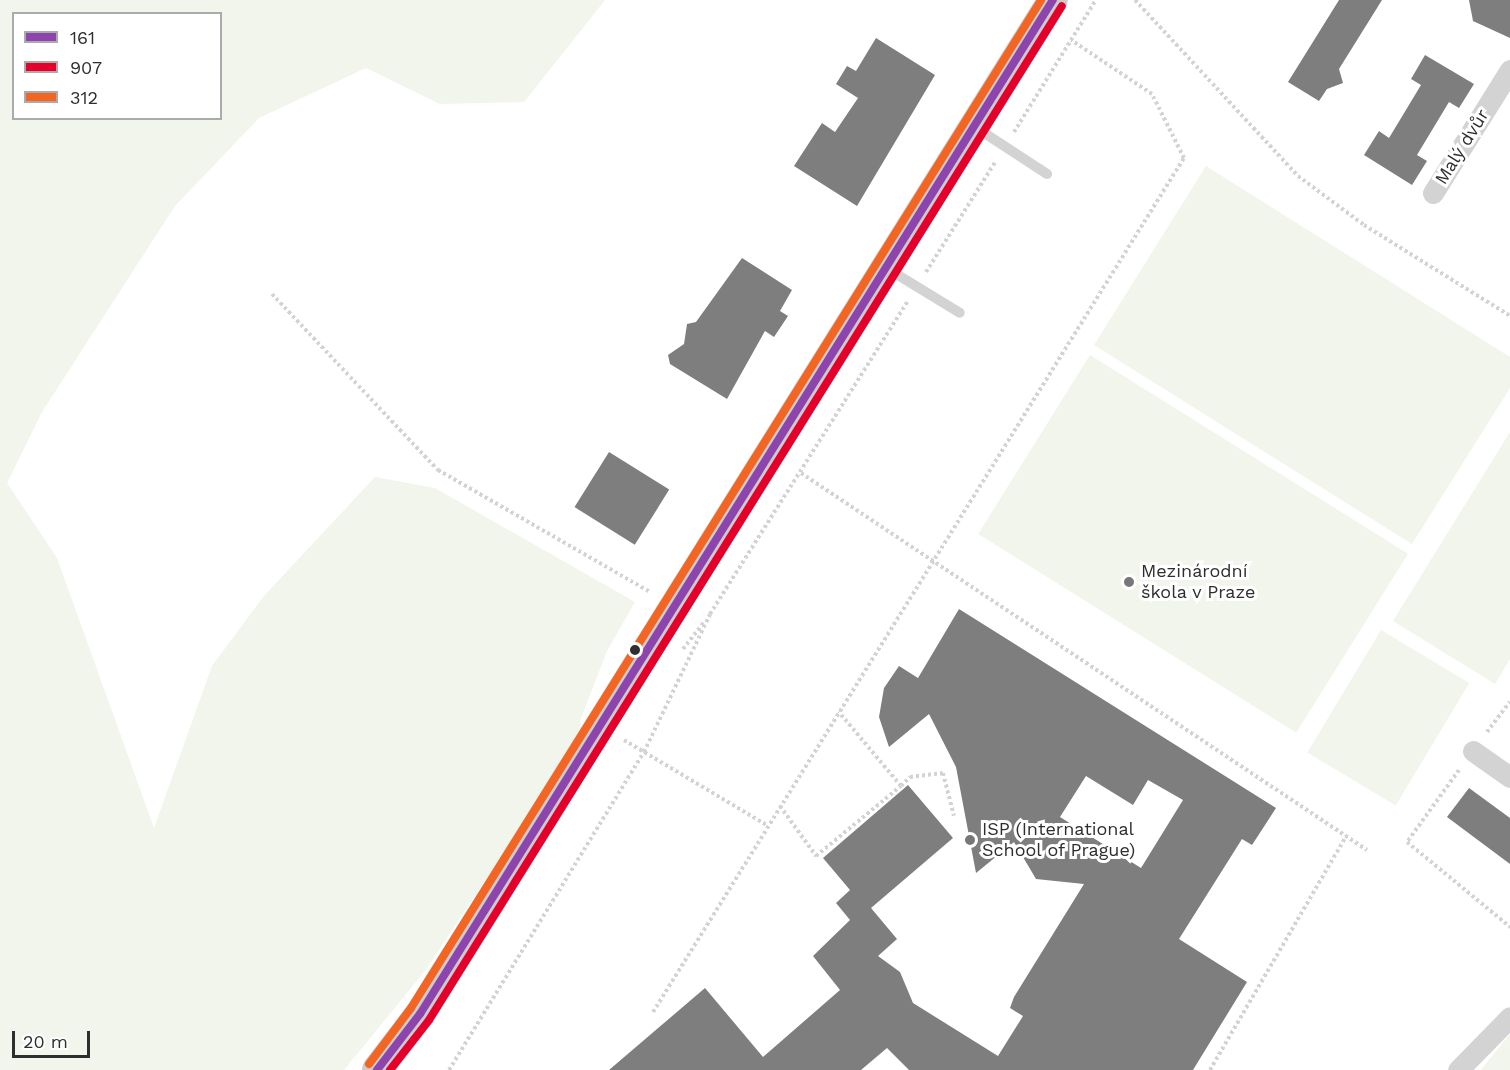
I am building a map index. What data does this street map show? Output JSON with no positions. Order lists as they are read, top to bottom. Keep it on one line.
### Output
{"streets":{"street":["Malý dvůr"]},"places":["Mezinárodní škola v Praze","ISP (International School of Prague)"],"lines":["transit line 161","transit line 312","transit line 907"],"legend":["161","907","312"],"scale_bar":"20 m"}
